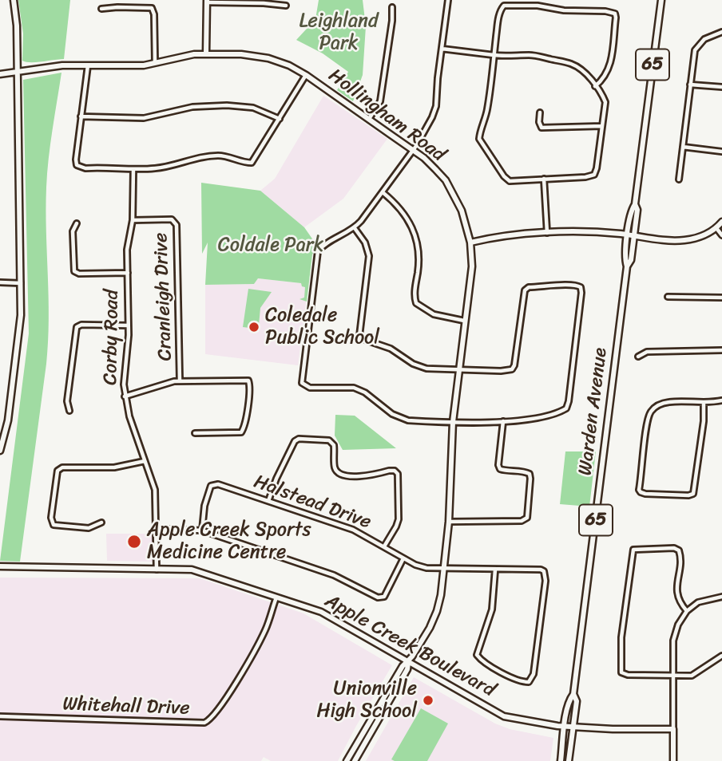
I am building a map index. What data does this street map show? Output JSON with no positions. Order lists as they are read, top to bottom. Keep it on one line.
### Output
{"streets":{"main road":["65","Hollingham Road","Warden Avenue","Apple Creek Boulevard"],"street":["Cranleigh Drive","Corby Road","Halstead Drive","Whitehall Drive"]},"crossings":[["Hollingham Road","Halstead Drive"],["Hollingham Road","Apple Creek Boulevard"],["Cranleigh Drive","Corby Road"],["Corby Road","Apple Creek Boulevard"],["Warden Avenue","Apple Creek Boulevard"],["Apple Creek Boulevard","Whitehall Drive"]],"parks":["Leighland Park","Coldale Park"],"places":["Coledale Public School","Apple Creek Sports Medicine Centre","Unionville High School"]}
